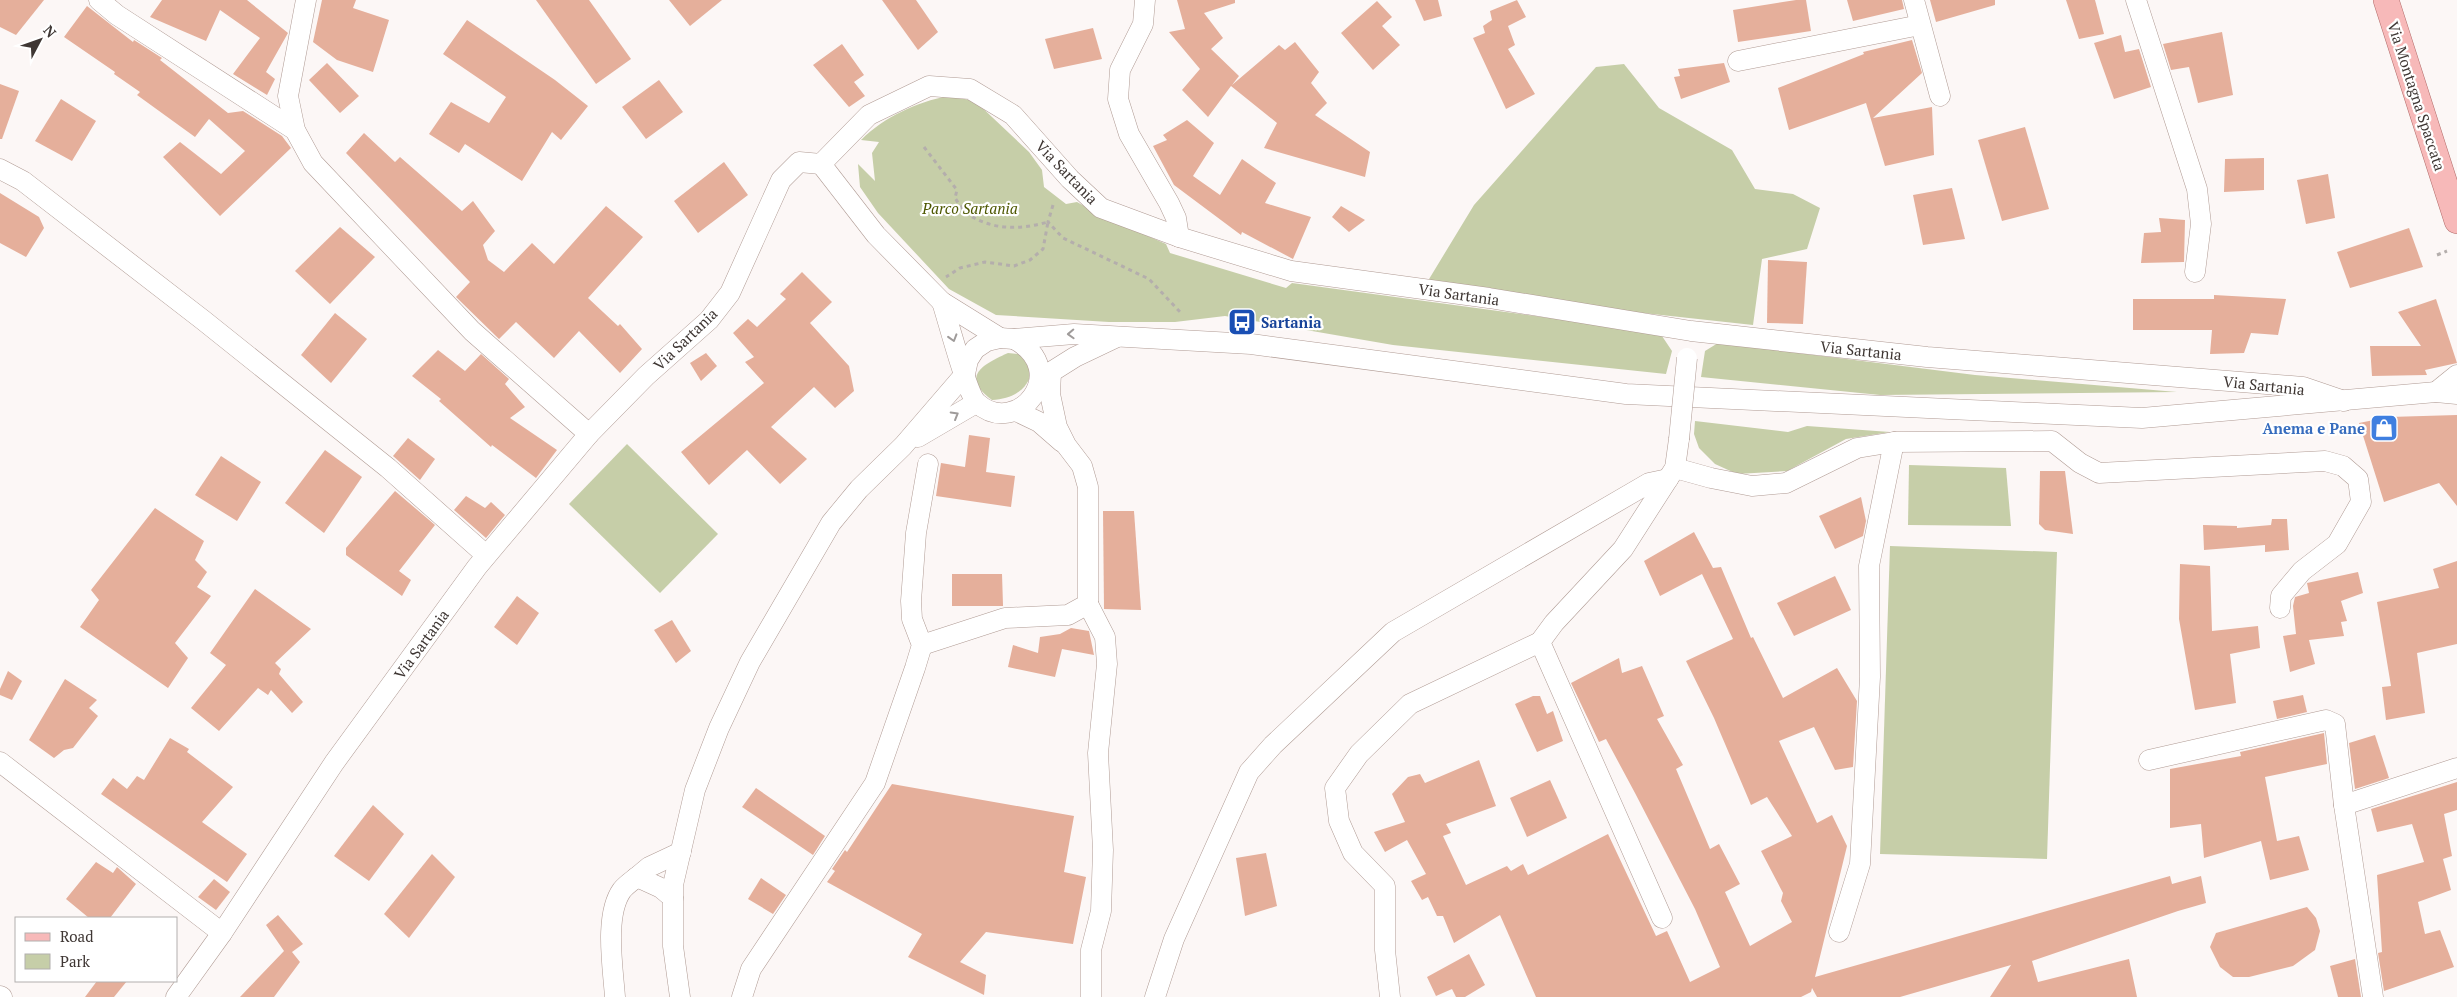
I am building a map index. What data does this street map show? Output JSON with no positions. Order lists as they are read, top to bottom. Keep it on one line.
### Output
{"streets":{"main road":["Via Montagna Spaccata"],"street":["Via Sartania"]},"parks":["Parco Sartania"],"places":{"bus stop":["Sartania"],"shop":["Anema e Pane"]},"legend":["Road","Park"],"north":"top right"}
